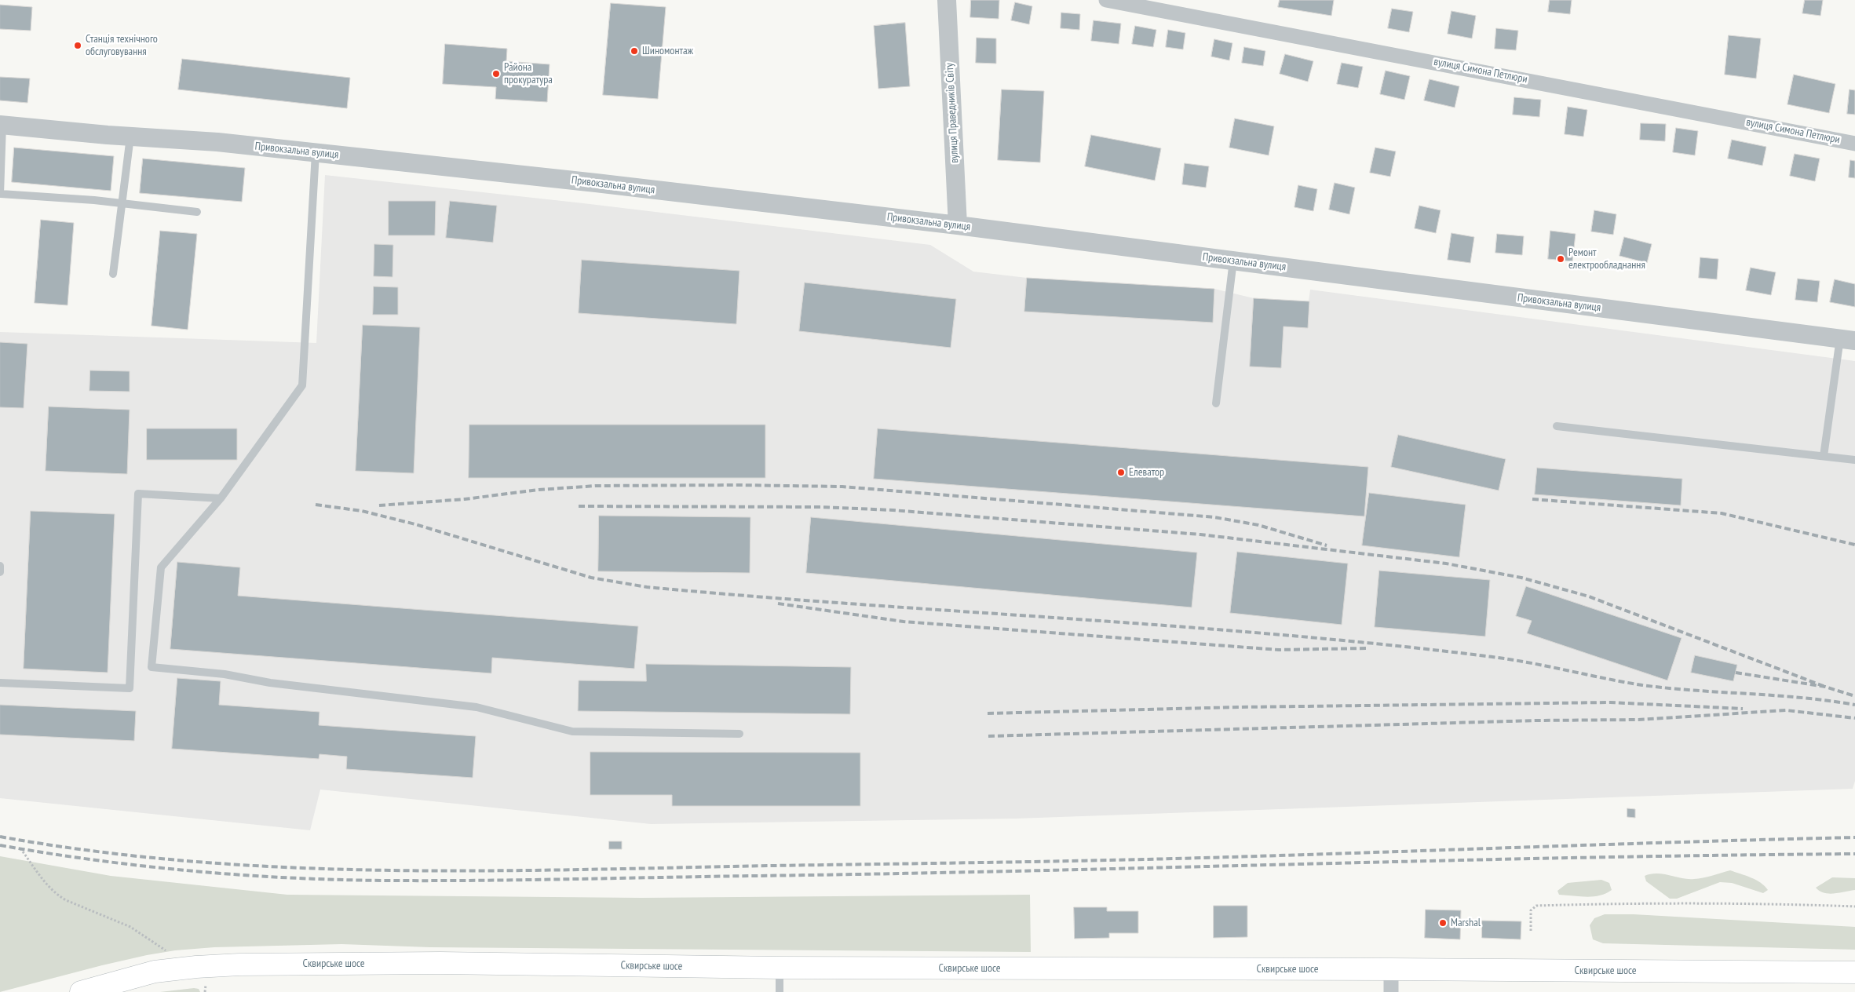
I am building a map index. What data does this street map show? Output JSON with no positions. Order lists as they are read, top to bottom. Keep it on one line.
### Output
{"streets":{"main road":["Сквирське шосе"],"street":["вулиця Симона Петлюри","вулиця Праведників Світу","Привокзальна вулиця"]},"crossings":[["вулиця Праведників Світу","Привокзальна вулиця"]],"places":["Станція технічного обслуговування","Шиномонтаж","Района прокуратура","Ремонт електрообладнання","Елеватор","Marshal"]}
